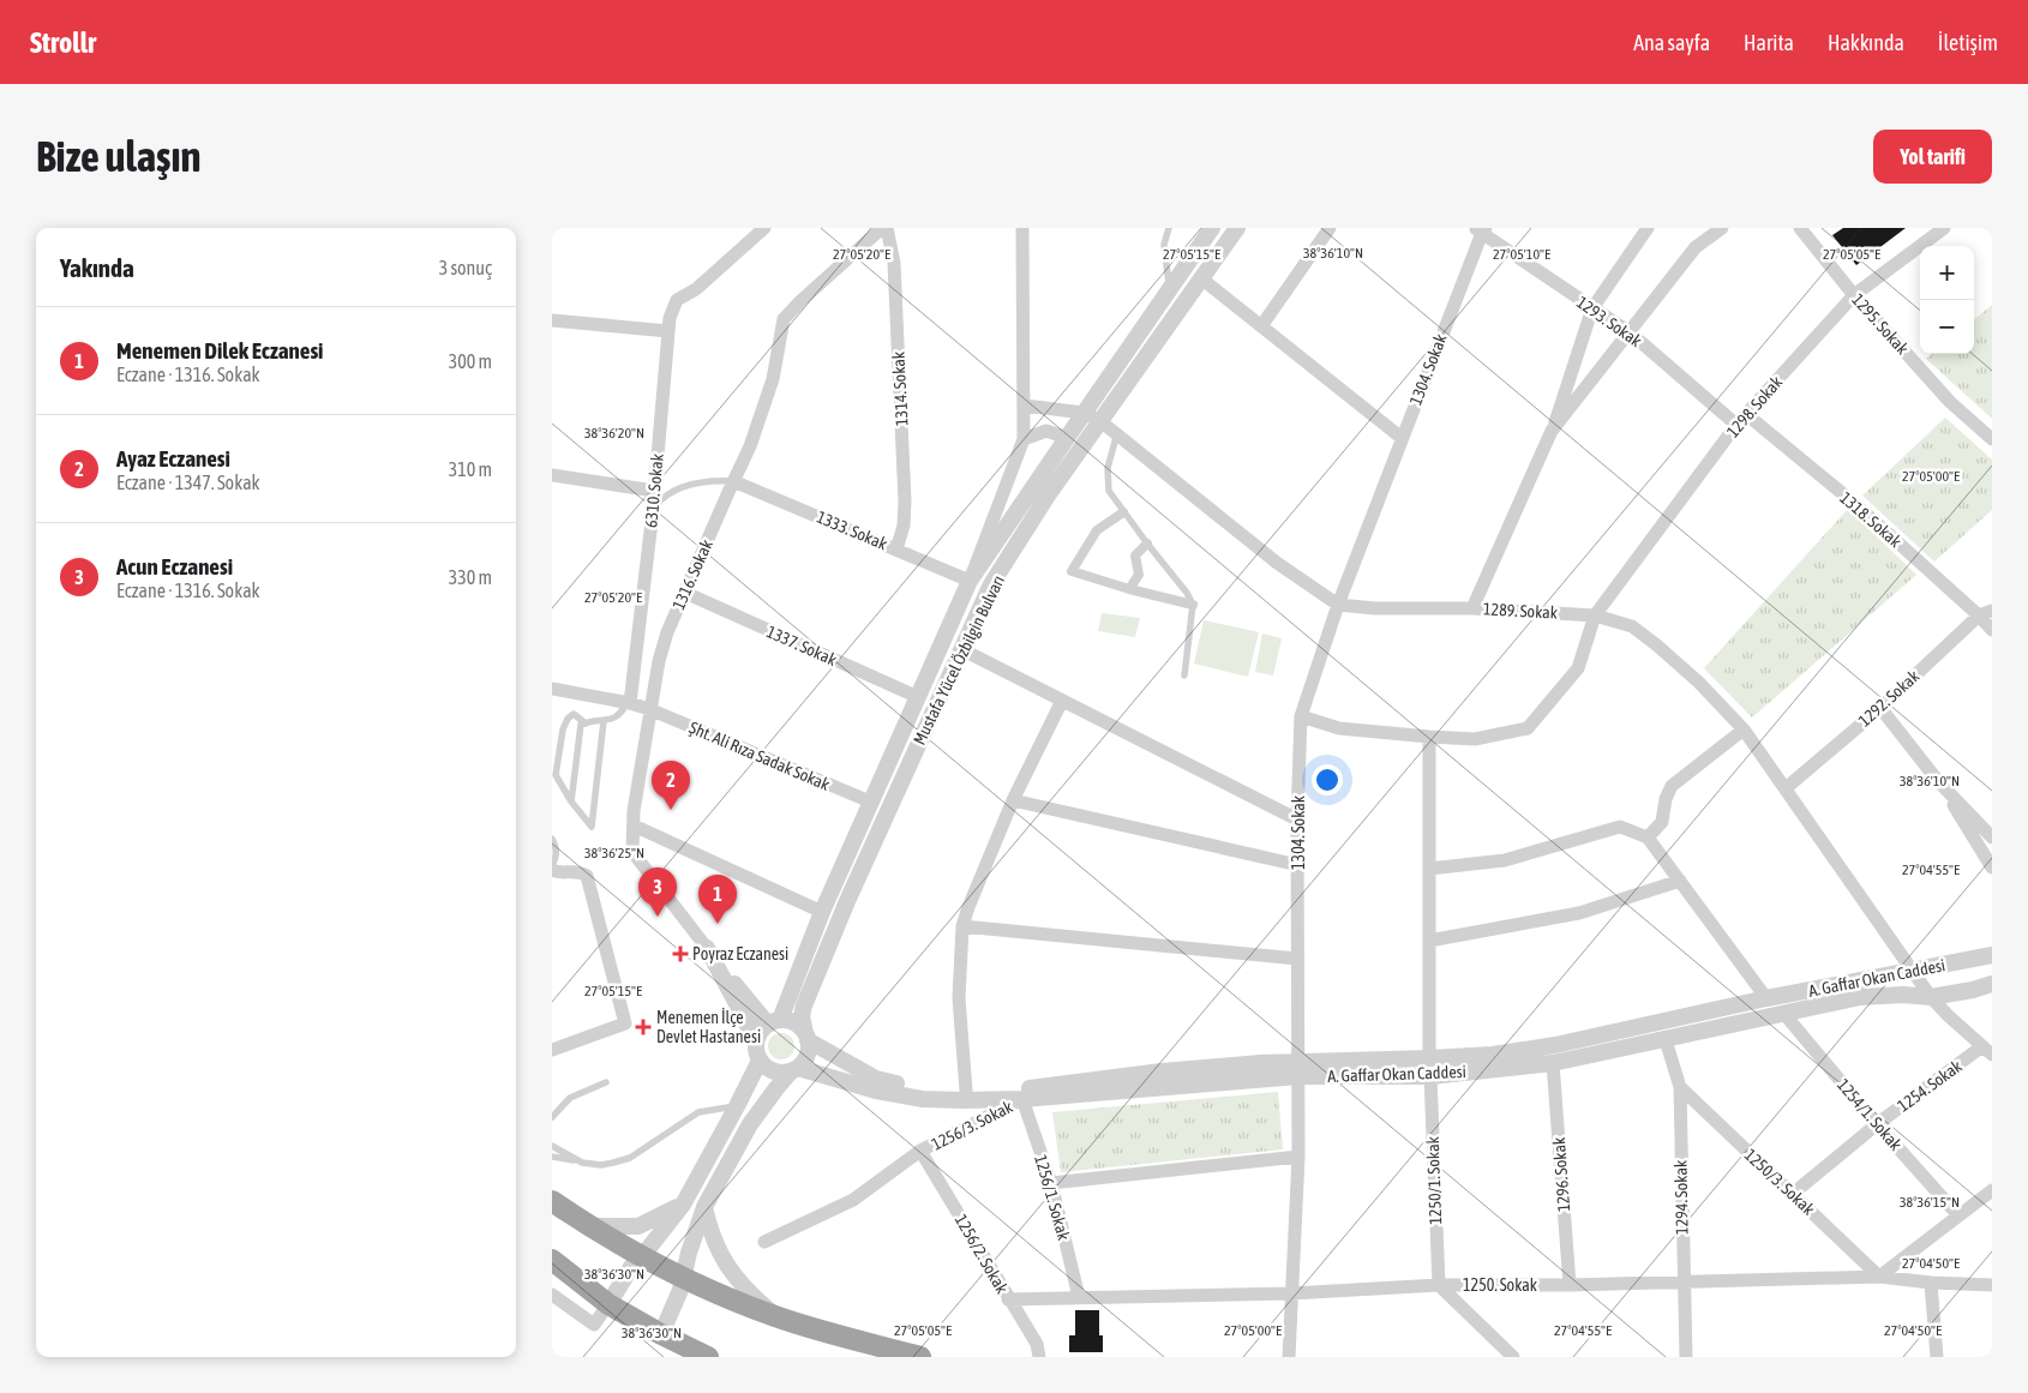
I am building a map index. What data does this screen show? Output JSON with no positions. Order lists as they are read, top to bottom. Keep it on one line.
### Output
{"streets":{"street":["1293. Sokak","1295. Sokak","1304. Sokak","1314. Sokak","1298. Sokak","6310. Sokak","1318. Sokak","1333. Sokak","1316. Sokak","1289. Sokak","1337. Sokak","Mustafa Yücel Özbilgin Bulvarı","1292. Sokak","Şht. Ali Rıza Sadak Sokak","A. Gaffar Okan Caddesi","1254. Sokak","1254/1. Sokak","1256/3. Sokak","1296. Sokak","1250/1. Sokak","1250/3. Sokak","1256/1. Sokak","1294. Sokak","1256/2. Sokak","1250. Sokak"]},"crossings":[["1293. Sokak","1304. Sokak"],["1293. Sokak","1298. Sokak"],["1295. Sokak","1298. Sokak"],["1304. Sokak","1289. Sokak"],["1304. Sokak","A. Gaffar Okan Caddesi"],["1304. Sokak","1250. Sokak"],["1314. Sokak","1333. Sokak"],["1298. Sokak","1318. Sokak"],["1298. Sokak","1289. Sokak"],["1318. Sokak","1292. Sokak"],["1333. Sokak","1316. Sokak"],["1333. Sokak","Mustafa Yücel Özbilgin Bulvarı"],["1316. Sokak","1337. Sokak"],["1316. Sokak","Şht. Ali Rıza Sadak Sokak"],["1289. Sokak","1292. Sokak"],["1289. Sokak","A. Gaffar Okan Caddesi"],["1337. Sokak","Mustafa Yücel Özbilgin Bulvarı"],["Mustafa Yücel Özbilgin Bulvarı","Şht. Ali Rıza Sadak Sokak"],["Mustafa Yücel Özbilgin Bulvarı","A. Gaffar Okan Caddesi"],["A. Gaffar Okan Caddesi","1254/1. Sokak"],["A. Gaffar Okan Caddesi","1256/3. Sokak"],["A. Gaffar Okan Caddesi","1296. Sokak"],["A. Gaffar Okan Caddesi","1250/1. Sokak"],["A. Gaffar Okan Caddesi","1256/1. Sokak"],["A. Gaffar Okan Caddesi","1294. Sokak"],["1254. Sokak","1254/1. Sokak"],["1254. Sokak","1250/3. Sokak"],["1256/3. Sokak","1256/1. Sokak"],["1256/3. Sokak","1256/2. Sokak"],["1296. Sokak","1250. Sokak"],["1250/1. Sokak","1250. Sokak"],["1250/3. Sokak","1294. Sokak"],["1250/3. Sokak","1250. Sokak"],["1256/1. Sokak","1250. Sokak"],["1294. Sokak","1250. Sokak"],["1256/2. Sokak","1250. Sokak"]],"places":{"health":["Poyraz Eczanesi","Menemen İlçe Devlet Hastanesi"]},"page":{"header":"Strollr","nav":["Ana sayfa","Harita","Hakkında","İletişim"],"buttons":"Yol tarifi","title":"Bize ulaşın","heading":["Yakında","3 sonuç"],"map_buttons":["+","−"],"list":[{"mark":"1","name":"Menemen Dilek Eczanesi","note":"Eczane · 1316. Sokak","value":"300 m"},{"mark":"2","name":"Ayaz Eczanesi","note":"Eczane · 1347. Sokak","value":"310 m"},{"mark":"3","name":"Acun Eczanesi","note":"Eczane · 1316. Sokak","value":"330 m"}],"pins":["2","3","1"]},"coordinates":["38°36'10\"N","27°05'20\"E","27°05'15\"E","27°05'10\"E","27°05'05\"E","38°36'20\"N","27°05'00\"E","38°36'25\"N","27°04'55\"E","38°36'15\"N","27°04'50\"E","38°36'30\"N"]}
